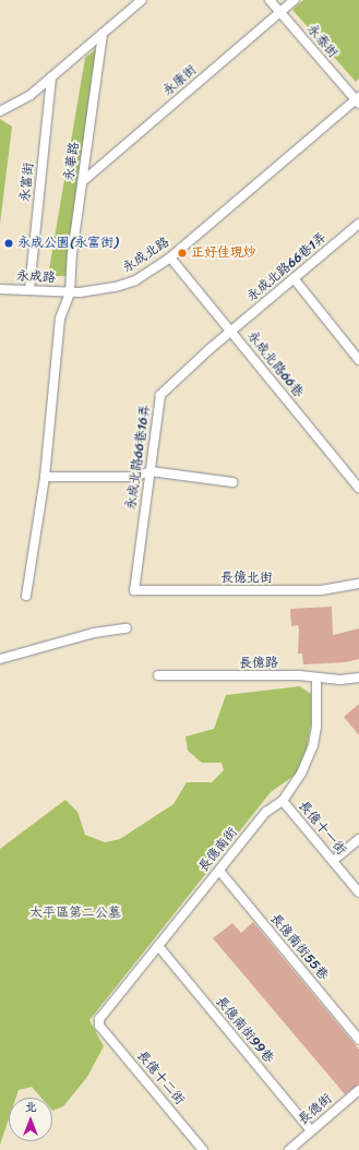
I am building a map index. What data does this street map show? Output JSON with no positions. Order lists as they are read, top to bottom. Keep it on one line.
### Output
{"streets":{"street":["永泰街","永康街","永華路","永富街","永成北路","永成北路66巷1弄","永成路","永成北路66巷","永成北路66巷16弄","長億北街","長億路","長億十一街","長億南街","長億南街55巷","長億南街99巷","長億十二街","長德街"]},"crossings":[["永泰街","永康街"],["永泰街","永成北路"],["永康街","永華路"],["永華路","永成北路"],["永華路","永成路"],["永富街","永成路"],["永成北路","永成路"],["永成北路","永成北路66巷"],["永成北路66巷1弄","永成北路66巷"],["永成北路66巷1弄","永成北路66巷16弄"],["永成北路66巷","永成北路66巷16弄"],["永成北路66巷16弄","長億北街"],["長億路","長億南街"],["長億十一街","長億南街"],["長億南街","長億南街55巷"],["長億南街","長億南街99巷"],["長億南街","長億十二街"],["長億南街99巷","長德街"]],"parks":["太平區第二公墓"],"places":["永成公園(永富街)","正好佳現炒"],"north":"top"}
